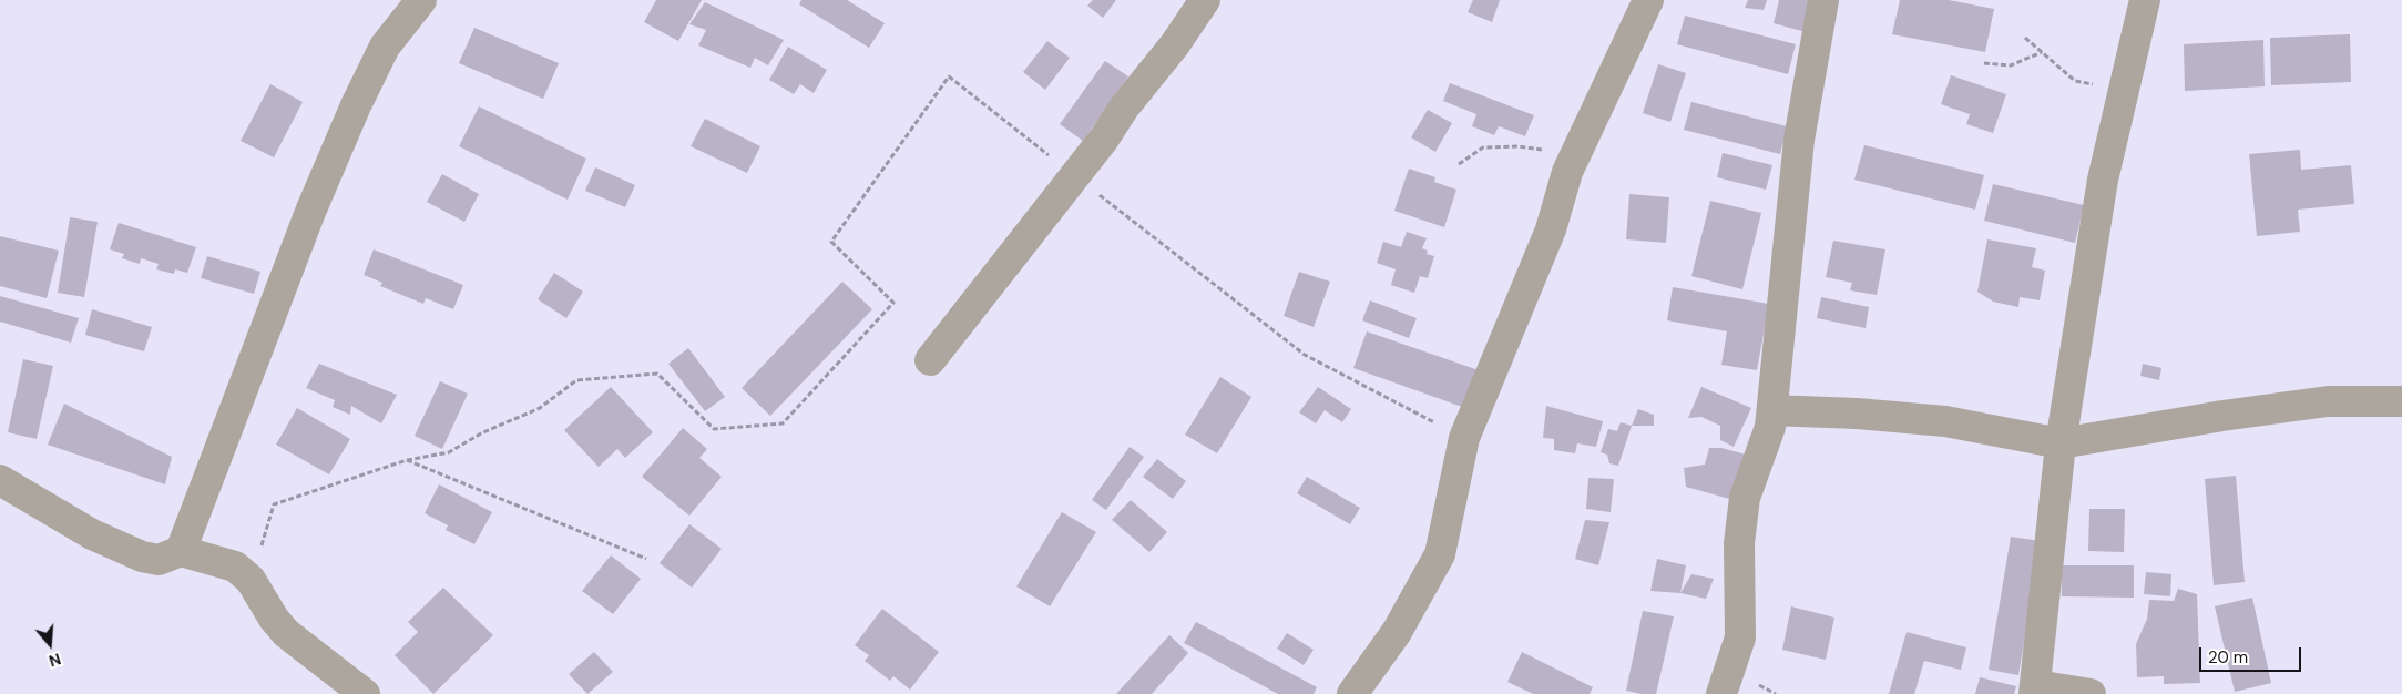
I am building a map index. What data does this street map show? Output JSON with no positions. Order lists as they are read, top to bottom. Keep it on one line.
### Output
{"scale_bar":"20 m","north":"bottom"}
